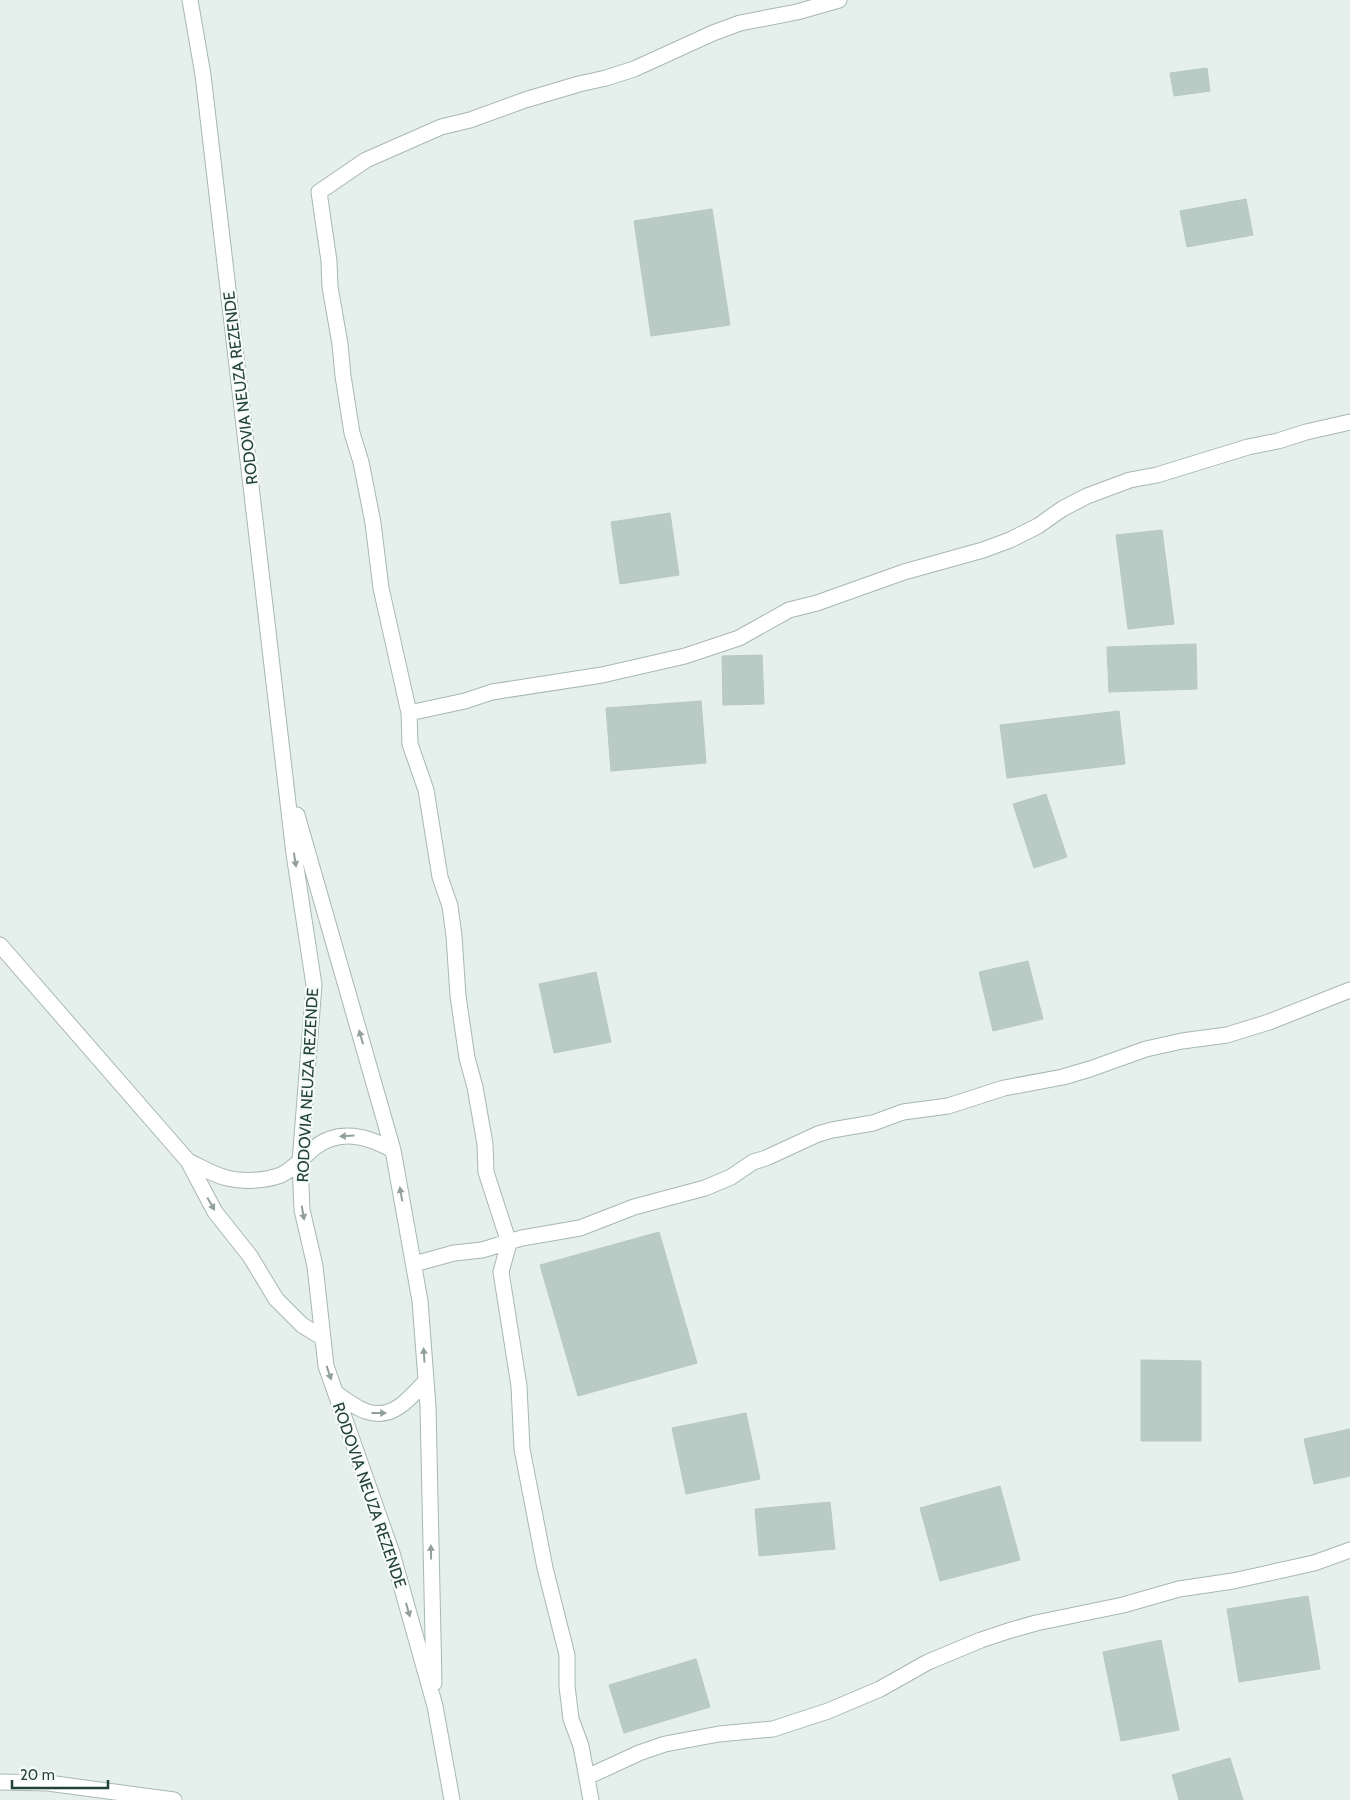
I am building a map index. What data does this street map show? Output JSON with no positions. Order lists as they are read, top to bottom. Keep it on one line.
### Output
{"streets":{"street":["RODOVIA NEUZA REZENDE"]},"scale_bar":"20 m"}
